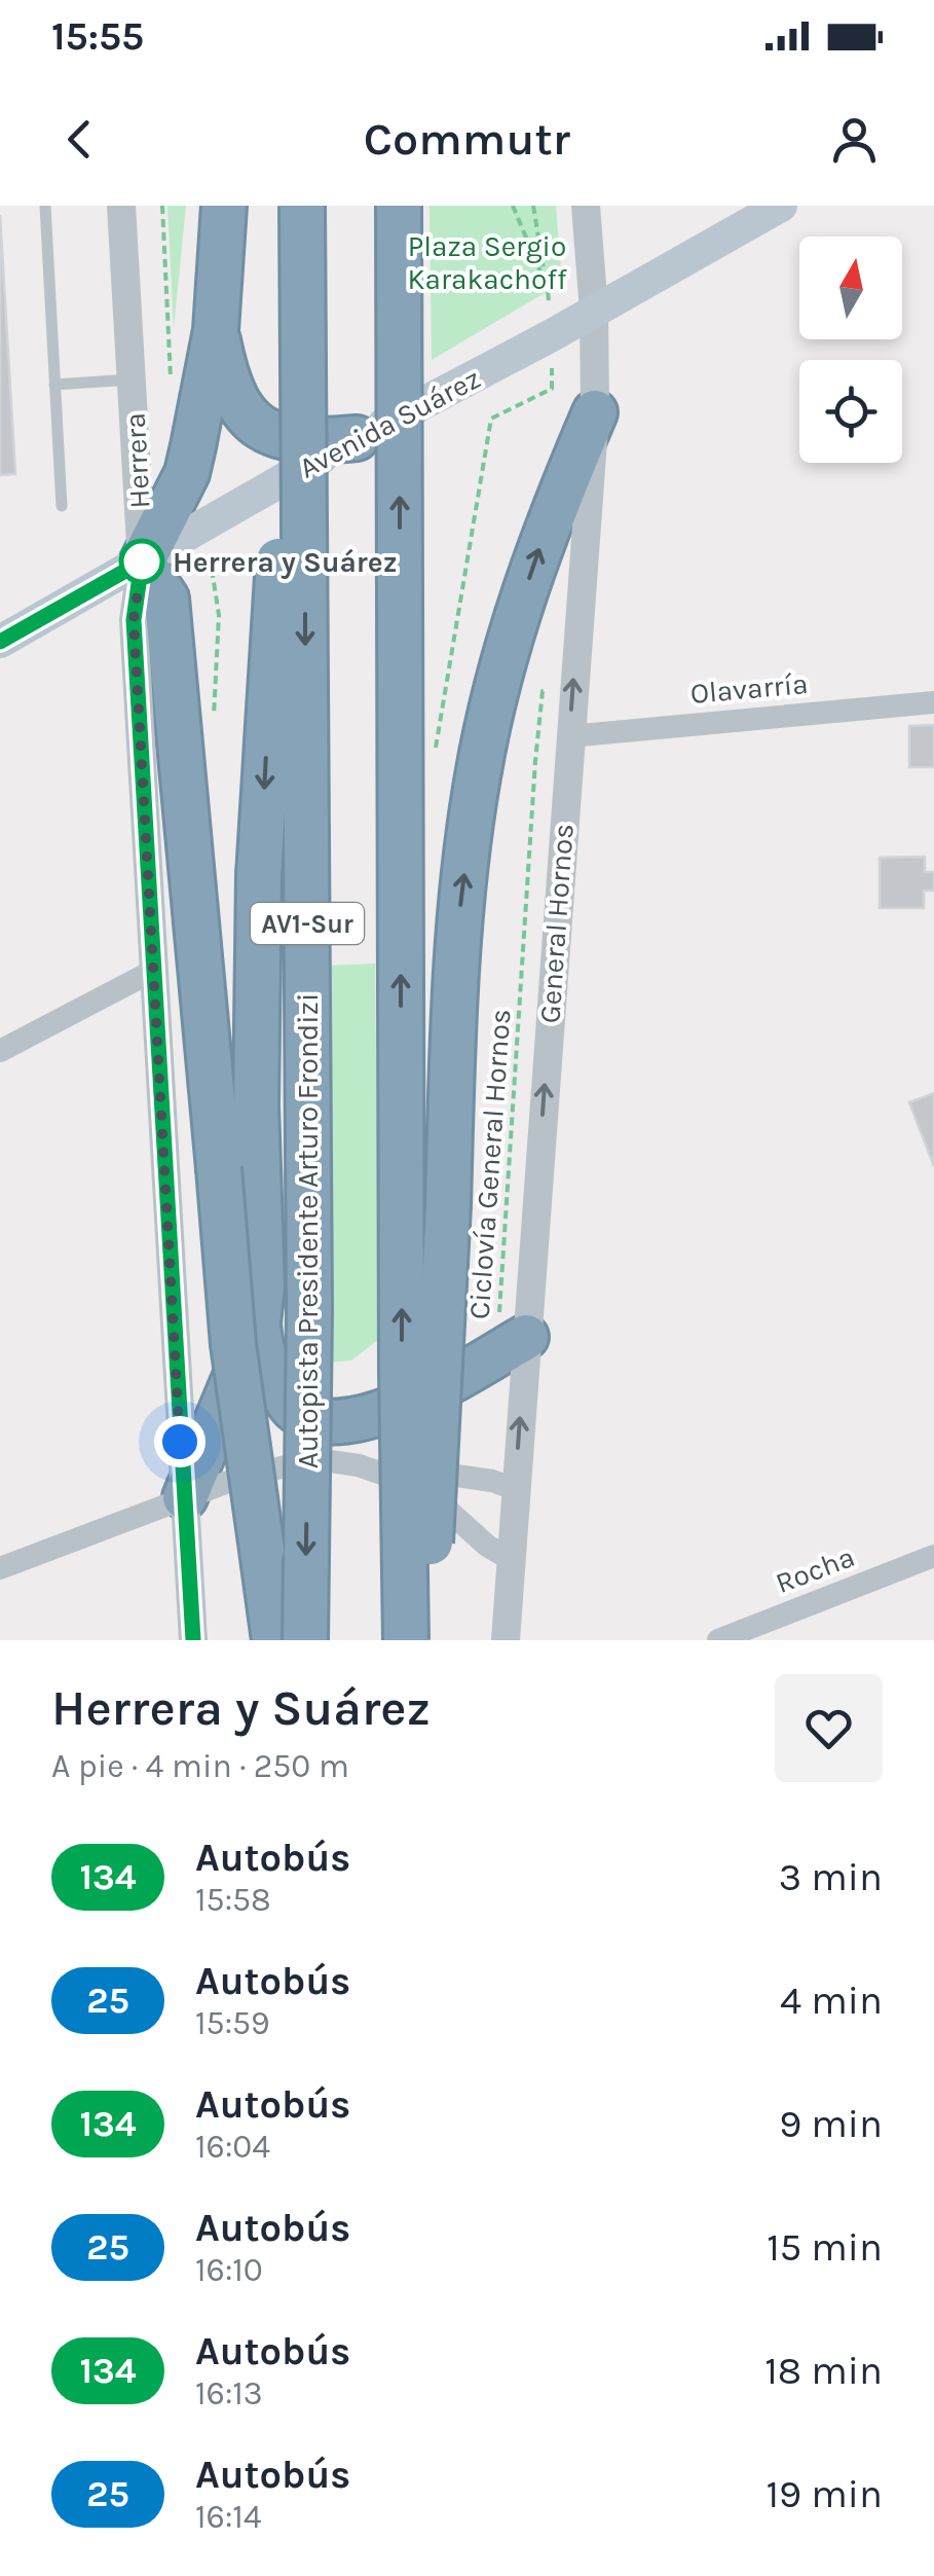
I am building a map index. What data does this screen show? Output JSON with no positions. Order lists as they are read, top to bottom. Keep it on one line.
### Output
{"streets":{"highway":["AV1-Sur","Autopista Presidente Arturo Frondizi"],"main road":["Avenida Suárez"],"street":["Herrera","Olavarría","General Hornos","Rocha"],"path":["Ciclovía General Hornos"]},"crossings":[["Avenida Suárez","Herrera"],["Avenida Suárez","General Hornos"],["Olavarría","General Hornos"],["General Hornos","Ciclovía General Hornos"]],"one_way":["General Hornos"],"parks":["Plaza Sergio Karakachoff"],"places":["Herrera y Suárez"],"lines":["bus line 134"],"north":"top","page":{"status":"15:55","header":"Commutr","heading":["Herrera y Suárez","A pie · 4 min · 250 m"],"list":[{"mark":"134","name":"Autobús","note":"15:58","value":"3 min"},{"mark":"25","name":"Autobús","note":"15:59","value":"4 min"},{"mark":"134","name":"Autobús","note":"16:04","value":"9 min"},{"mark":"25","name":"Autobús","note":"16:10","value":"15 min"},{"mark":"134","name":"Autobús","note":"16:13","value":"18 min"},{"mark":"25","name":"Autobús","note":"16:14","value":"19 min"}]}}
